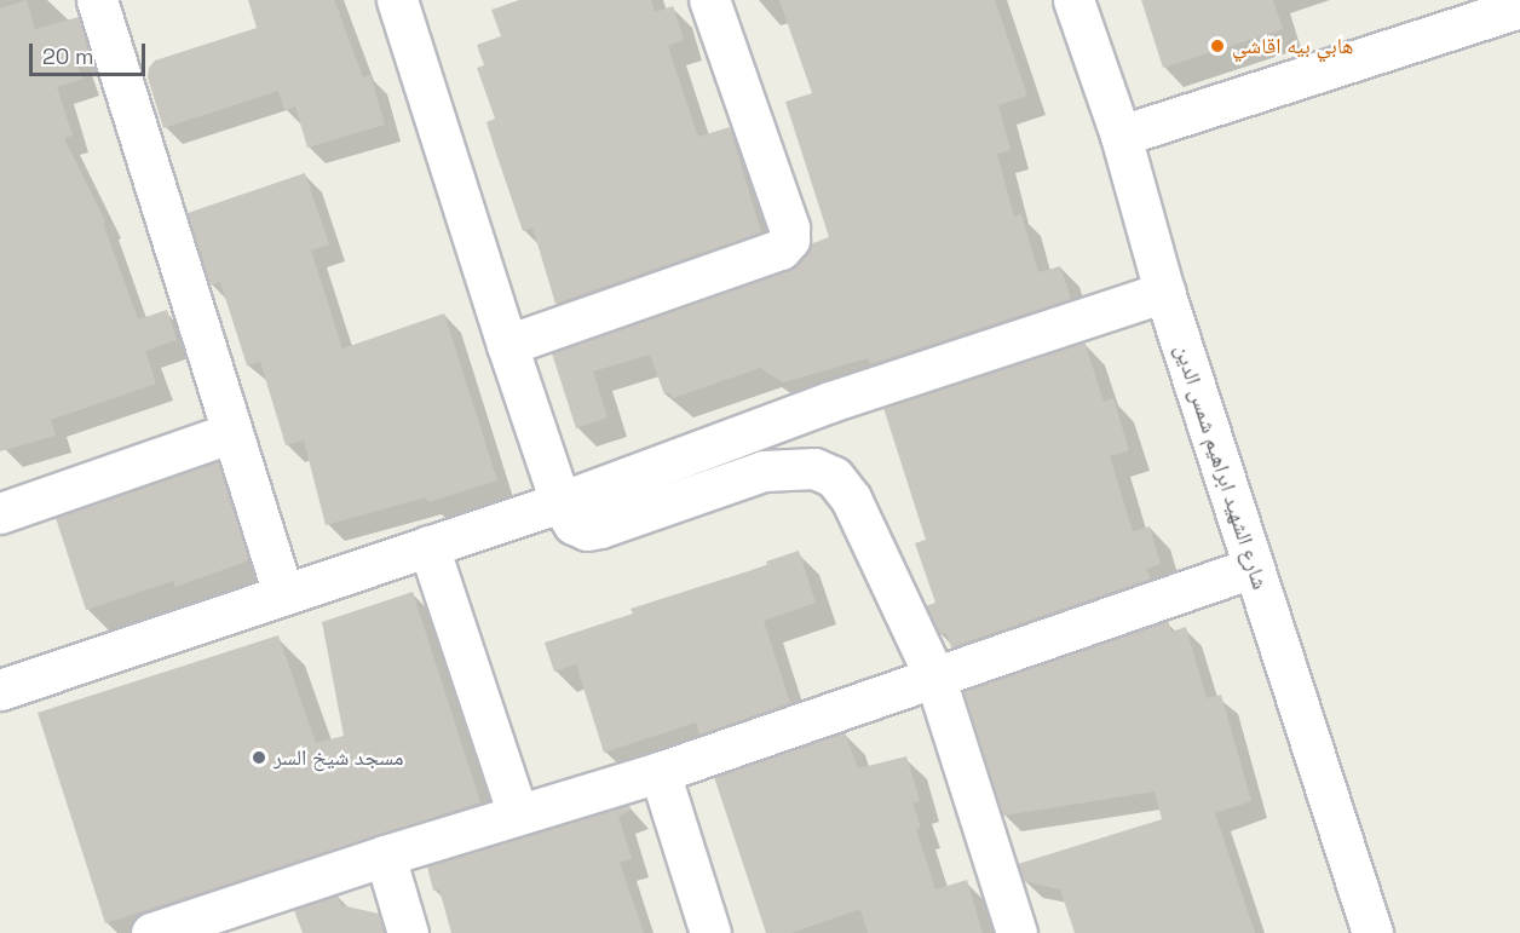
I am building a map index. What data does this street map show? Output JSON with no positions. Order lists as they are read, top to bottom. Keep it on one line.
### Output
{"streets":{"street":["شارع الشهيد ابراهيم شمس الدين"]},"places":["هابي بيه اقاشي","مسجد شيخ السر"],"scale_bar":"20 m"}
